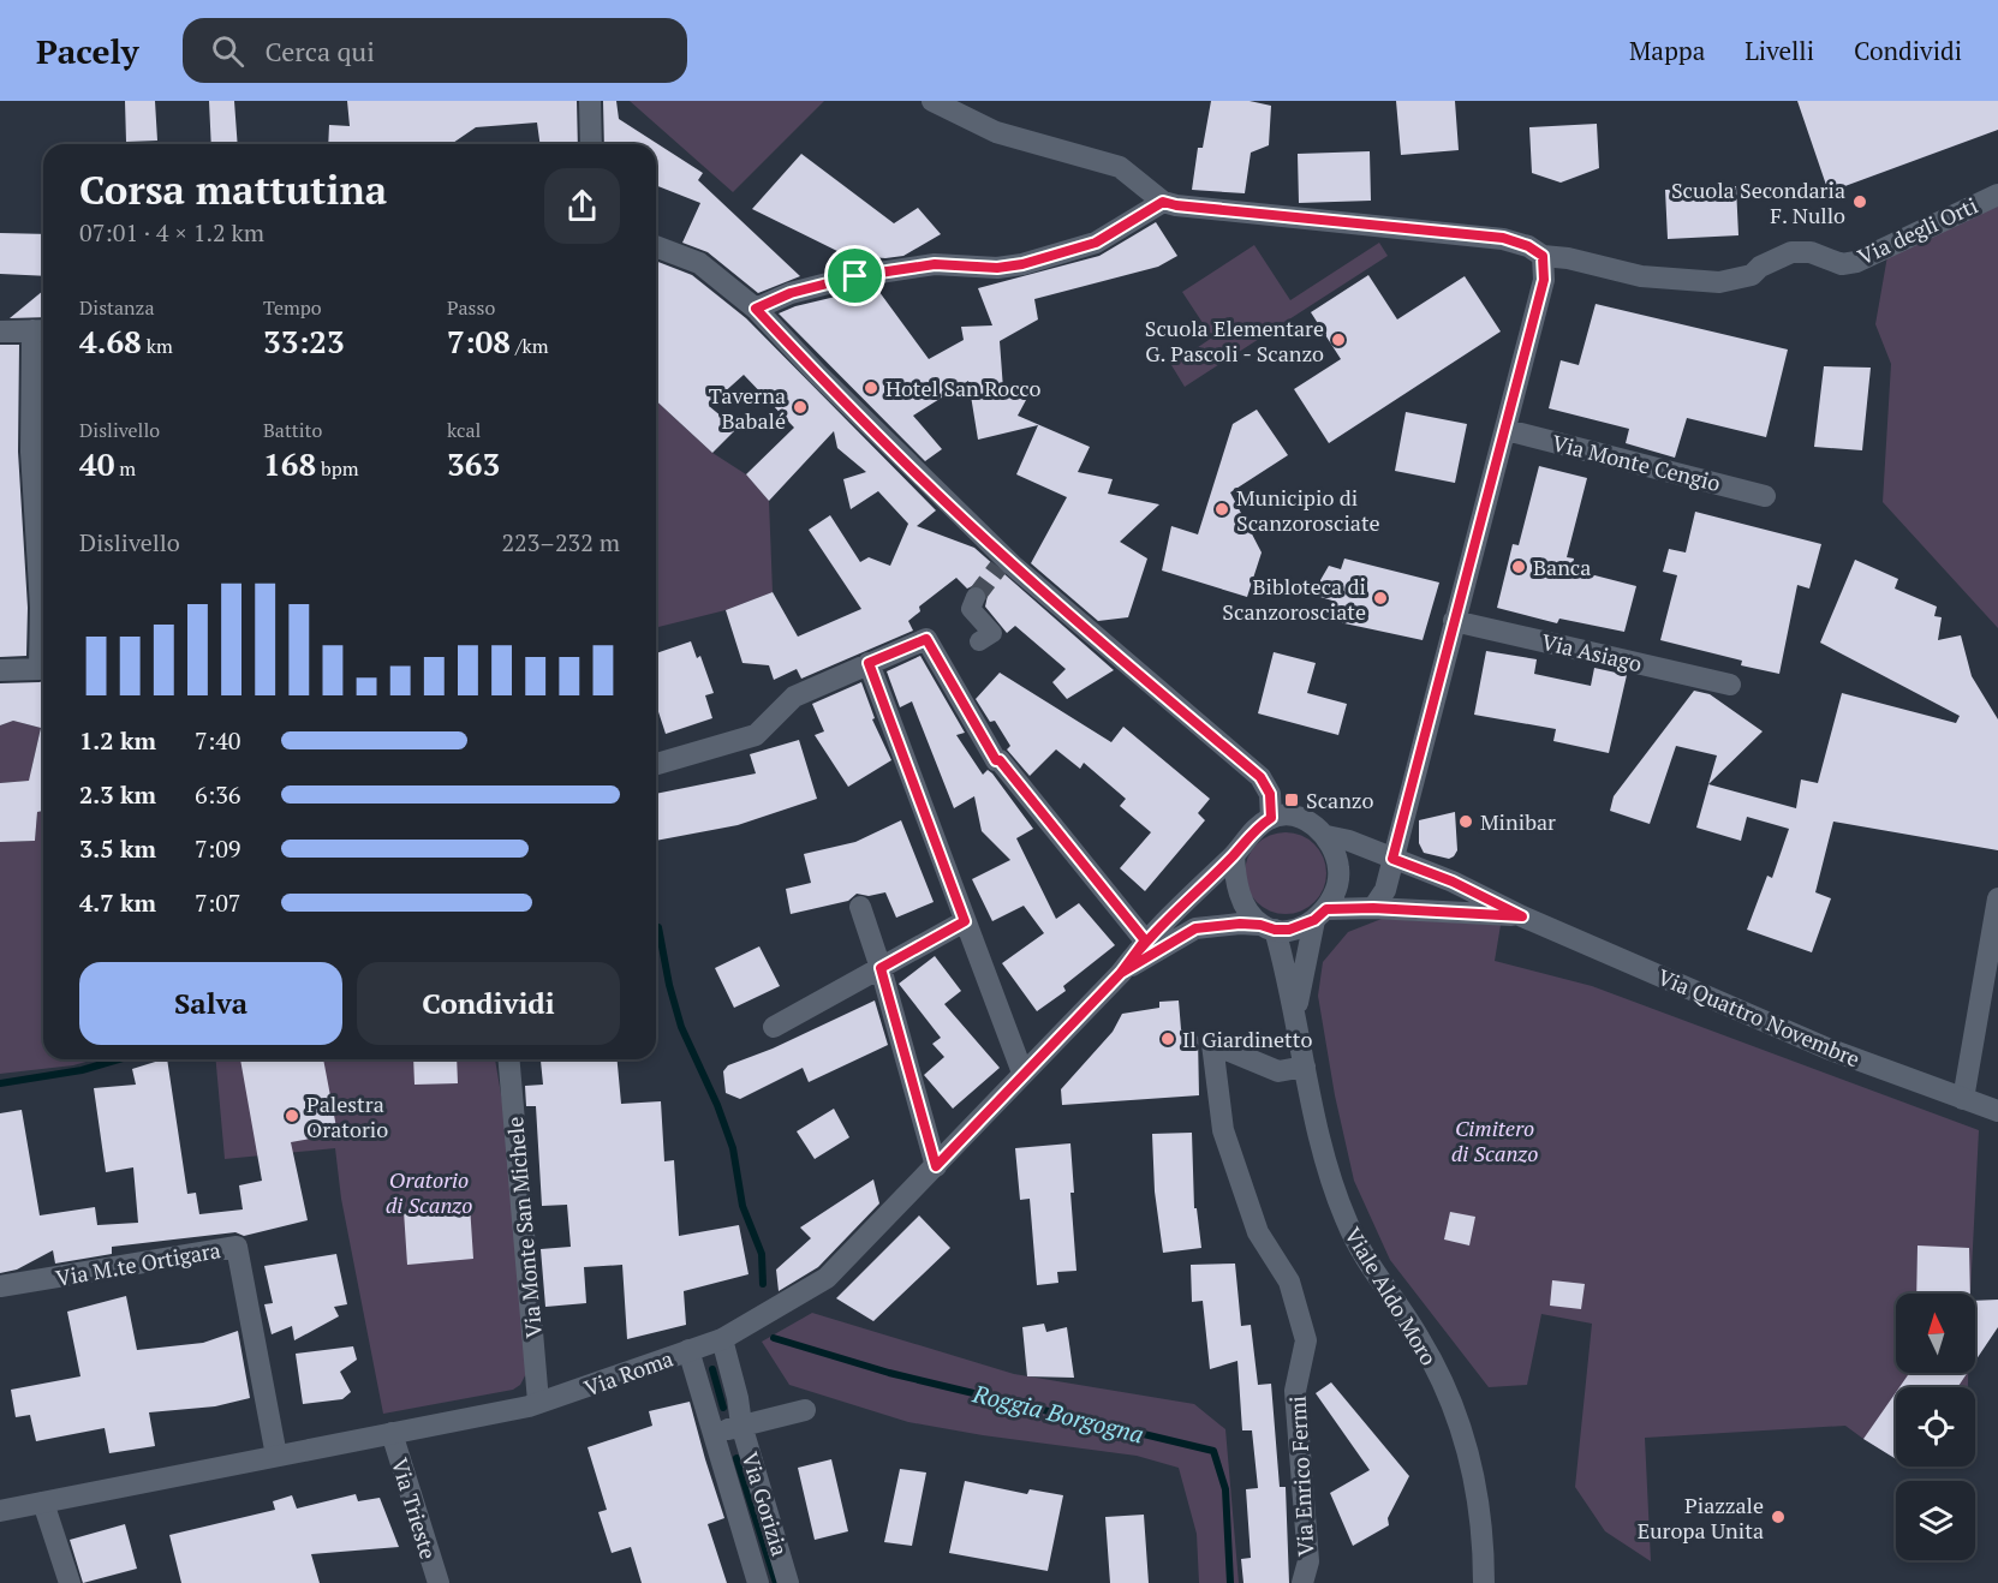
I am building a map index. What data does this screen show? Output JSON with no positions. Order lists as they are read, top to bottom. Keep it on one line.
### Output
{"streets":{"street":["Via degli Orti","Via Monte Cengio","Via Asiago","Via Quattro Novembre","Via Monte San Michele","Via M.te Ortigara","Viale Aldo Moro","Via Roma","Via Enrico Fermi","Via Gorizia","Via Trieste"]},"crossings":[["Via Quattro Novembre","Viale Aldo Moro"],["Via Quattro Novembre","Via Roma"],["Via Monte San Michele","Via Roma"],["Via M.te Ortigara","Via Roma"],["Viale Aldo Moro","Via Roma"],["Viale Aldo Moro","Via Enrico Fermi"],["Via Roma","Via Gorizia"],["Via Roma","Via Trieste"]],"water":["Roggia Borgogna"],"parks":["Cimitero di Scanzo","Oratorio di Scanzo"],"places":{"other":["Scuola Secondaria F. Nullo","Scuola Elementare G. Pascoli - Scanzo","Hotel San Rocco","Taverna Babalé","Municipio di Scanzorosciate","Banca","Bibloteca di Scanzorosciate","Minibar","Il Giardinetto","Palestra Oratorio","Piazzale Europa Unita"],"transit":["Scanzo"]},"north":"top","page":{"header":"Pacely","search":"Cerca qui","nav":["Mappa","Livelli","Condividi"],"heading":["Corsa mattutina","07:01 · 4 × 1.2 km"],"stats":[["Distanza","4.68 km"],["Tempo","33:23"],["Passo","7:08 /km"],["Dislivello","40 m"],["Battito","168 bpm"],["kcal","363"]],"chart":["Dislivello","223–232 m"],"list":[{"name":"1.2 km","note":"7:40"},{"name":"2.3 km","note":"6:36"},{"name":"3.5 km","note":"7:09"},{"name":"4.7 km","note":"7:07"}],"buttons":["Salva","Condividi"]}}
